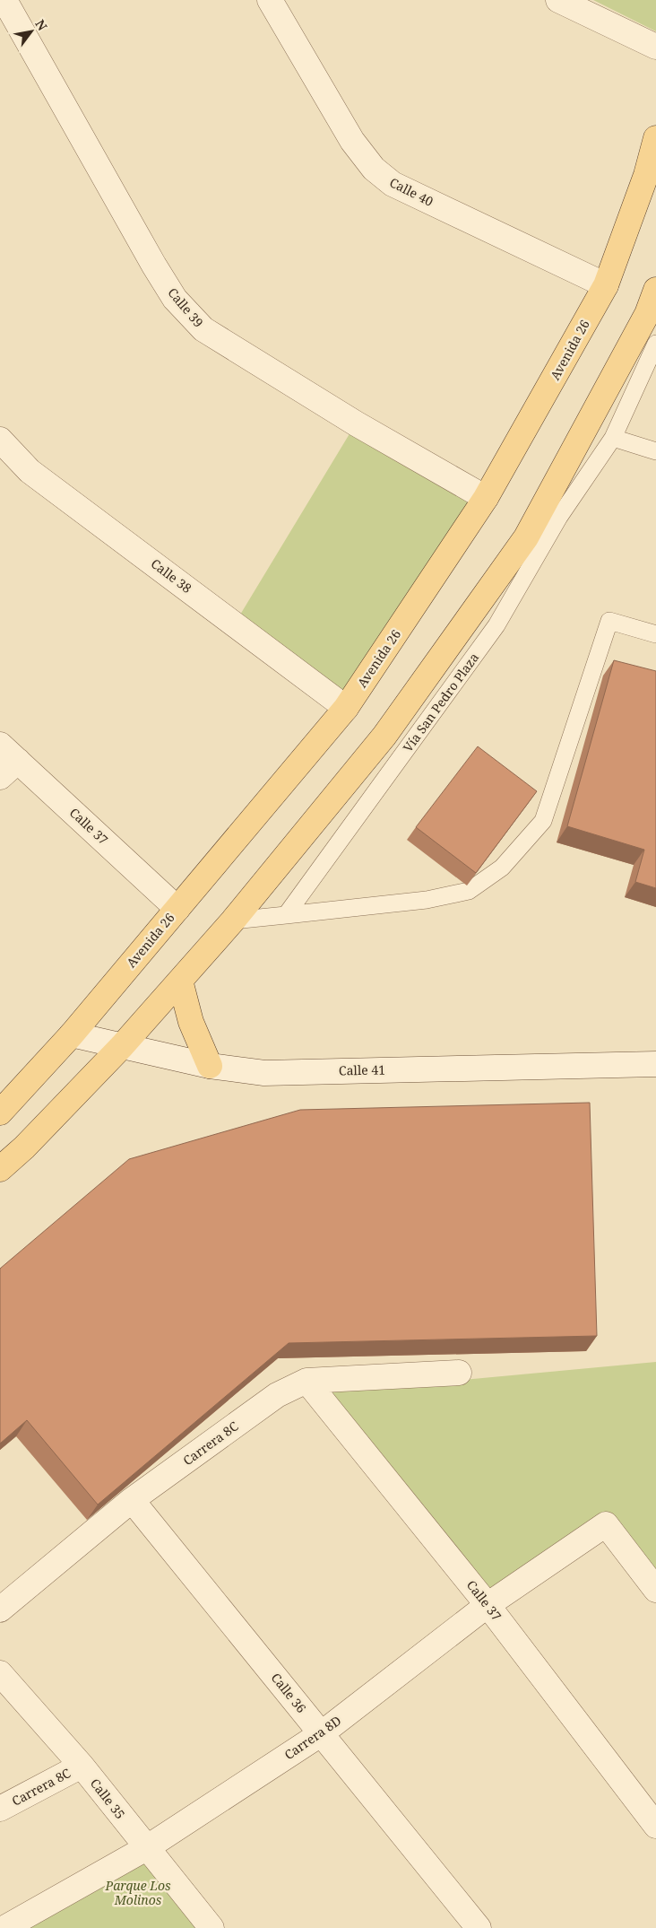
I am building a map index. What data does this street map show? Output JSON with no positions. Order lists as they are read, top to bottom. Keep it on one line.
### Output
{"streets":{"main road":["Avenida 26"],"street":["Calle 40","Calle 39","Calle 38","Calle 37","Calle 41","Carrera 8C","Calle 36","Carrera 8D","Calle 35"],"lane":["Vía San Pedro Plaza"]},"crossings":[["Calle 40","Avenida 26"],["Calle 39","Avenida 26"],["Avenida 26","Calle 38"],["Avenida 26","Calle 37"],["Avenida 26","Calle 41"],["Calle 37","Carrera 8C"],["Calle 37","Carrera 8D"],["Carrera 8C","Calle 36"],["Carrera 8C","Calle 35"],["Calle 36","Carrera 8D"],["Carrera 8D","Calle 35"]],"parks":["Parque Los Molinos"],"north":"top right"}
